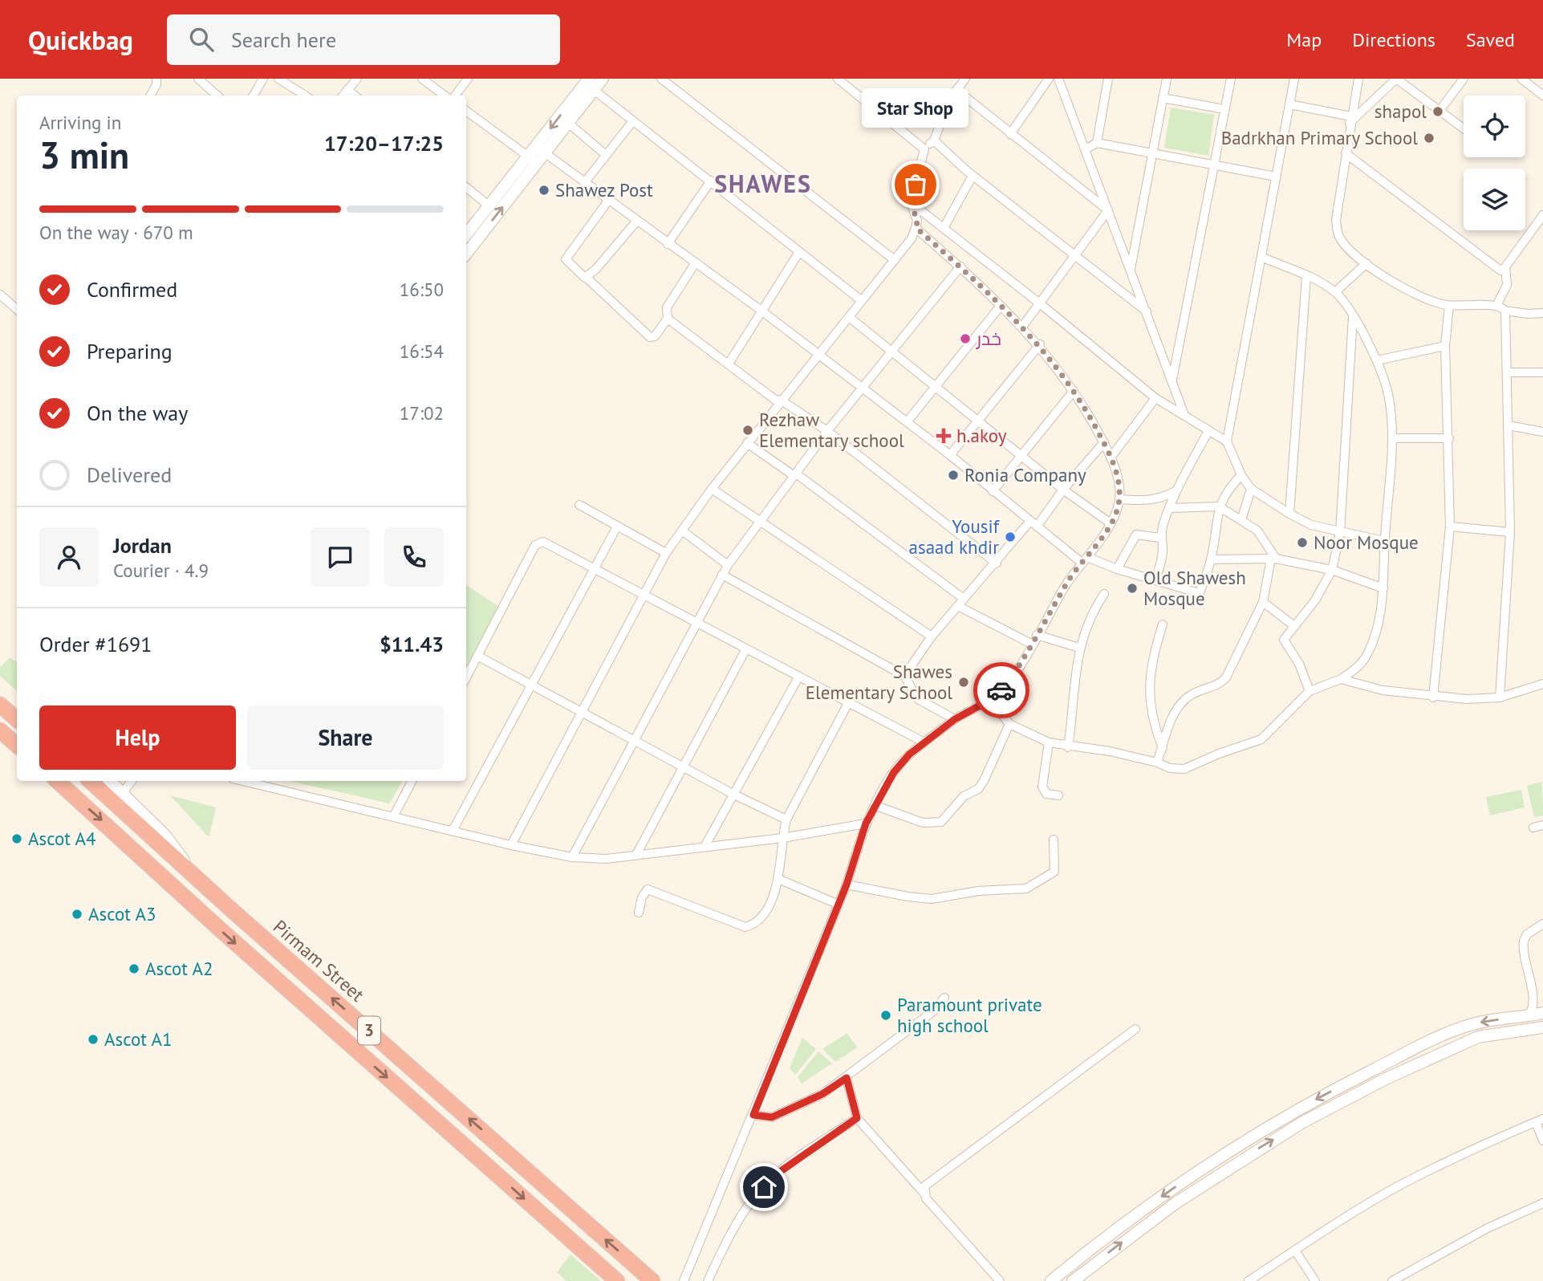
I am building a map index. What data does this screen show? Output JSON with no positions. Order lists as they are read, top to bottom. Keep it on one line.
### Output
{"streets":{"highway":["Pirmam Street","3"]},"districts":["SHAWES"],"places":{"other":["shapol","Badrkhan Primary School","Star Shop","Shawez Post","خدر","Rezhaw Elementary school","Ronia Company","Yousif asaad khdir","Noor Mosque","Old Shawesh Mosque","Shawes Elementary School","Ascot A4","Ascot A3","Ascot A2","Paramount private high school","Ascot A1"],"health":["h.akoy"]},"page":{"header":"Quickbag","search":"Search here","nav":["Map","Directions","Saved"],"bubble":"Star Shop","heading":["3 min","Arriving in","17:20–17:25"],"panel":["Jordan","Courier · 4.9","Order #1691","$11.43"],"bar":"On the way · 670 m","list":[["Confirmed","16:50"],["Preparing","16:54"],["On the way","17:02"],"Delivered"],"buttons":["Help","Share"]}}
